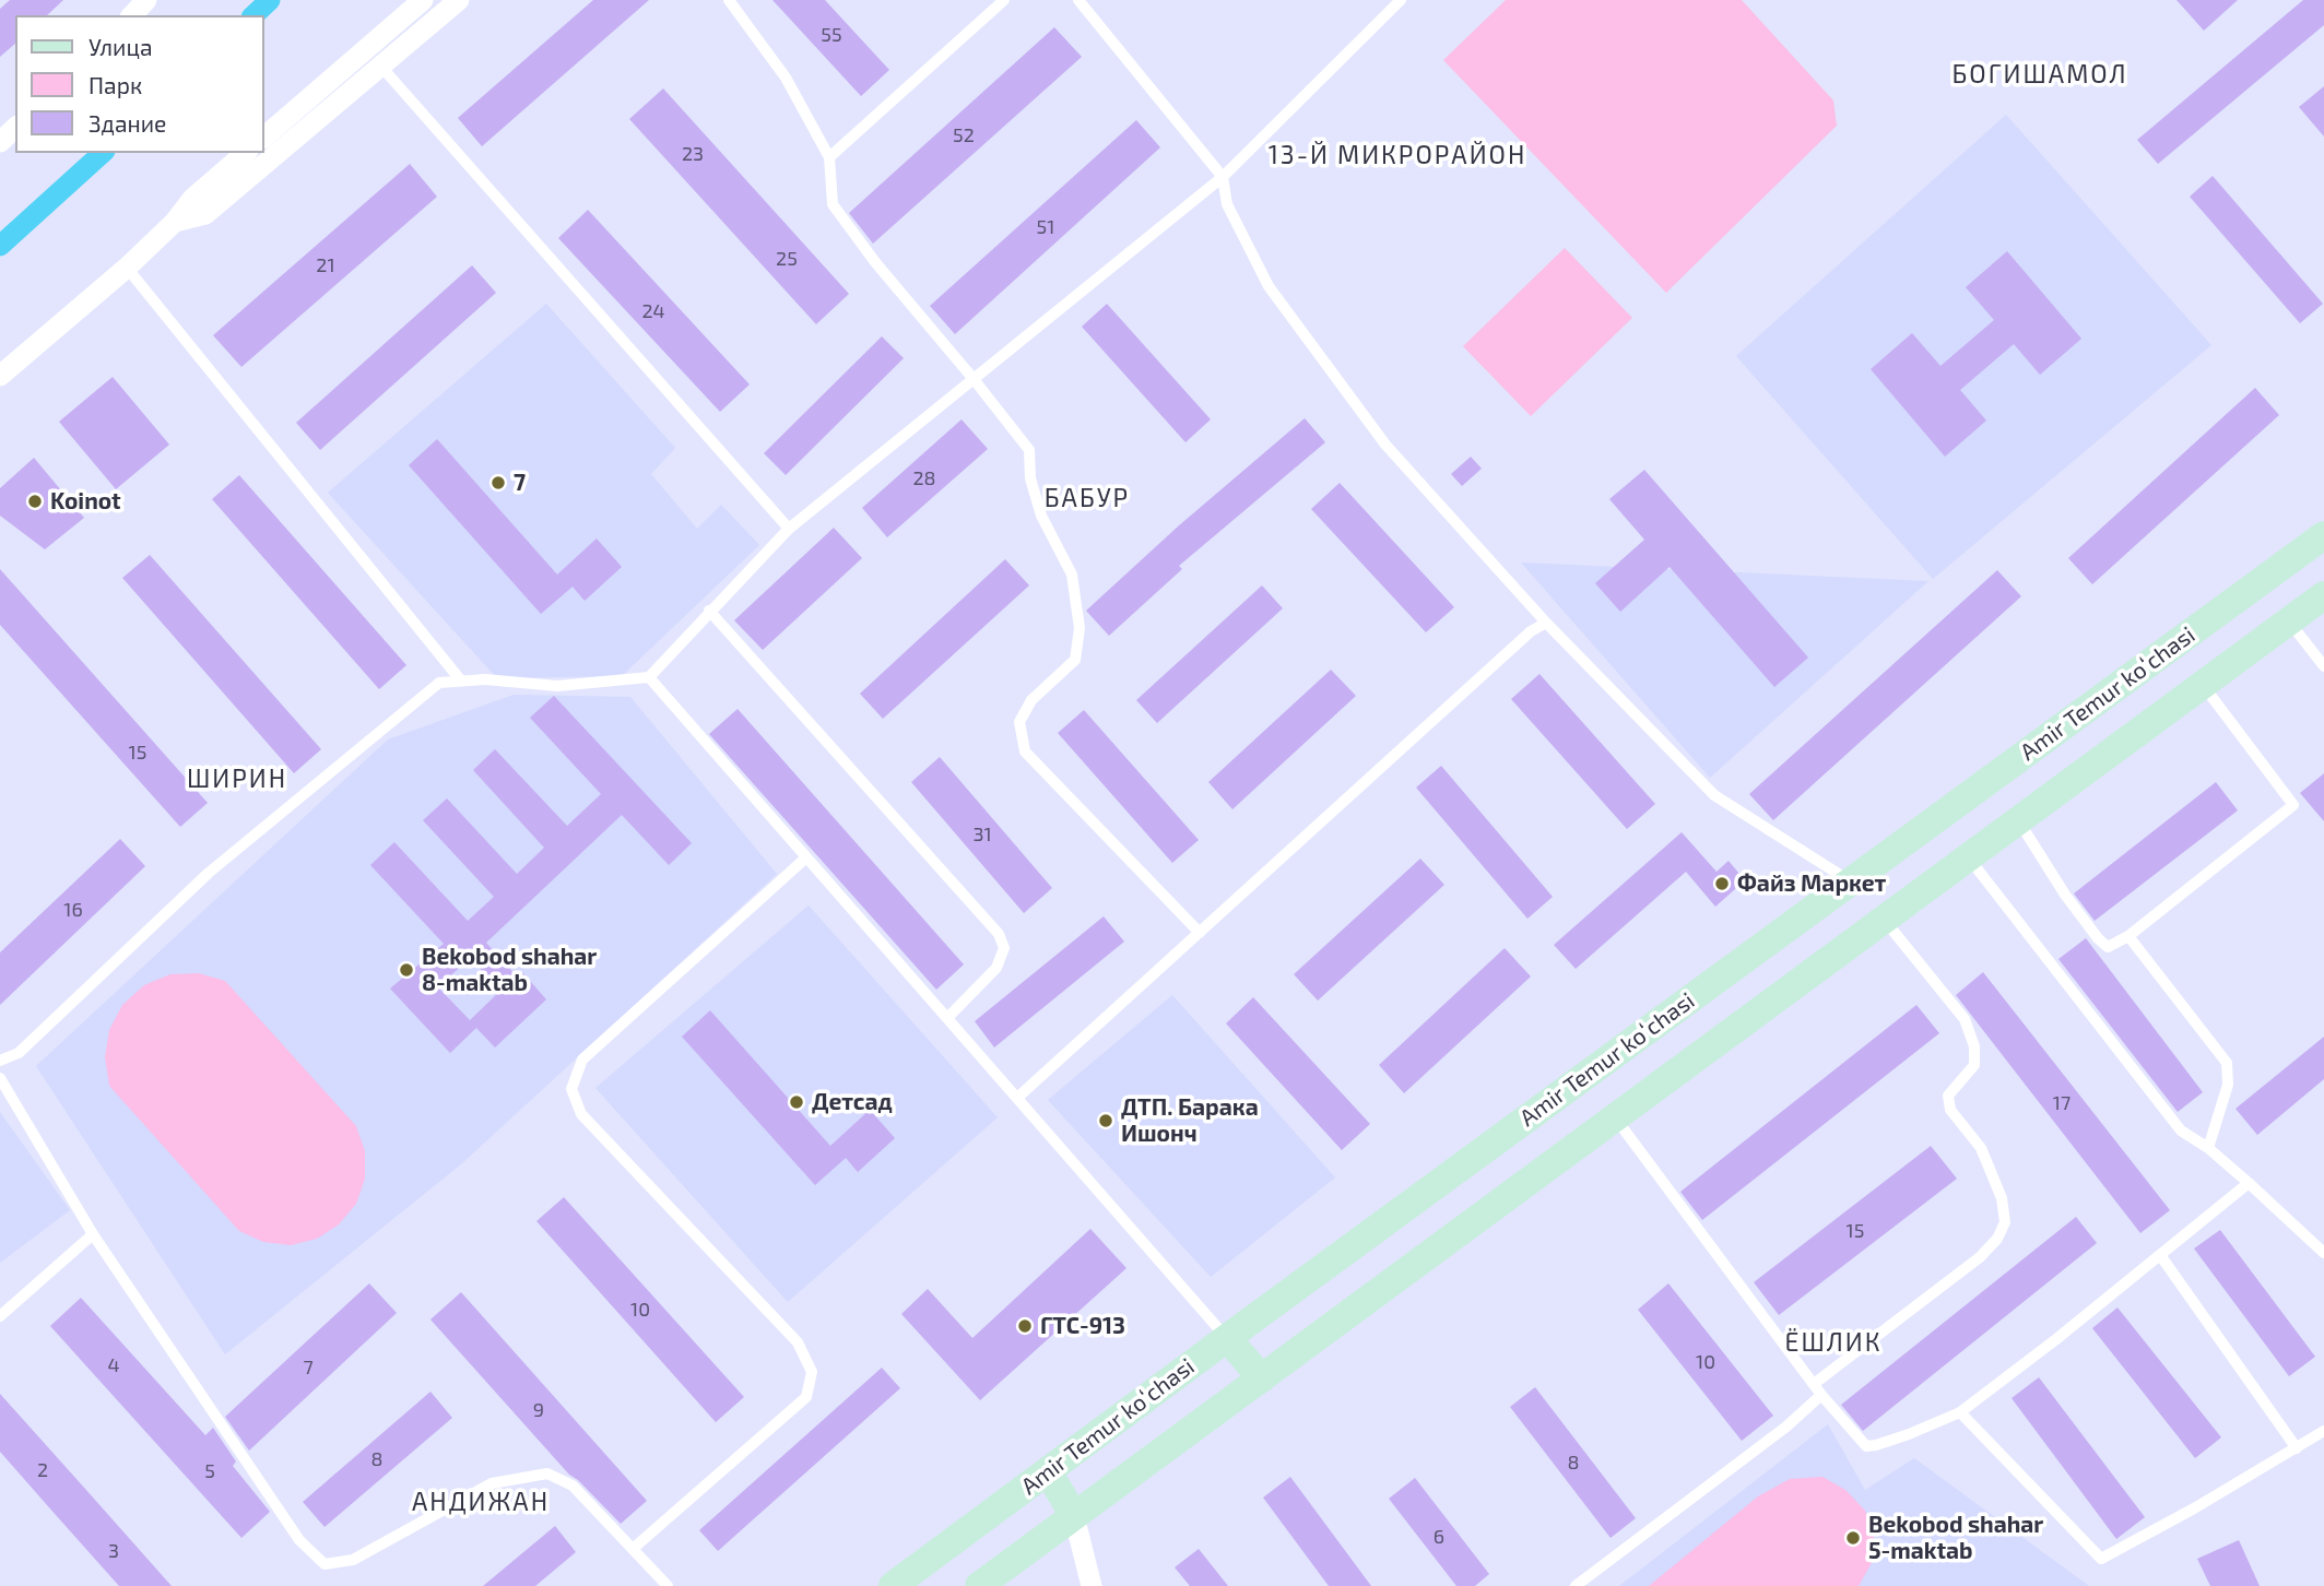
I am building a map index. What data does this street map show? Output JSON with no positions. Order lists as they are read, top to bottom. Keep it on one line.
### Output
{"streets":{"street":["Amir Temur koʻchasi"]},"districts":["БОГИШАМОЛ","13-Й МИКРОРАЙОН","БАБУР","ШИРИН","ЁШЛИК","АНДИЖАН"],"places":["7","Koinot","Файз Маркет","Bekobod shahar 8-maktab","Детсад","ДТП. Барака Ишонч","ГТС-913","Bekobod shahar 5-maktab"],"house_numbers":["55","52","23","51","25","21","24","28","15","31","16","17","15","10","10","4","7","9","8","8","2","5","6","3"],"legend":["Улица","Парк","Здание"]}
